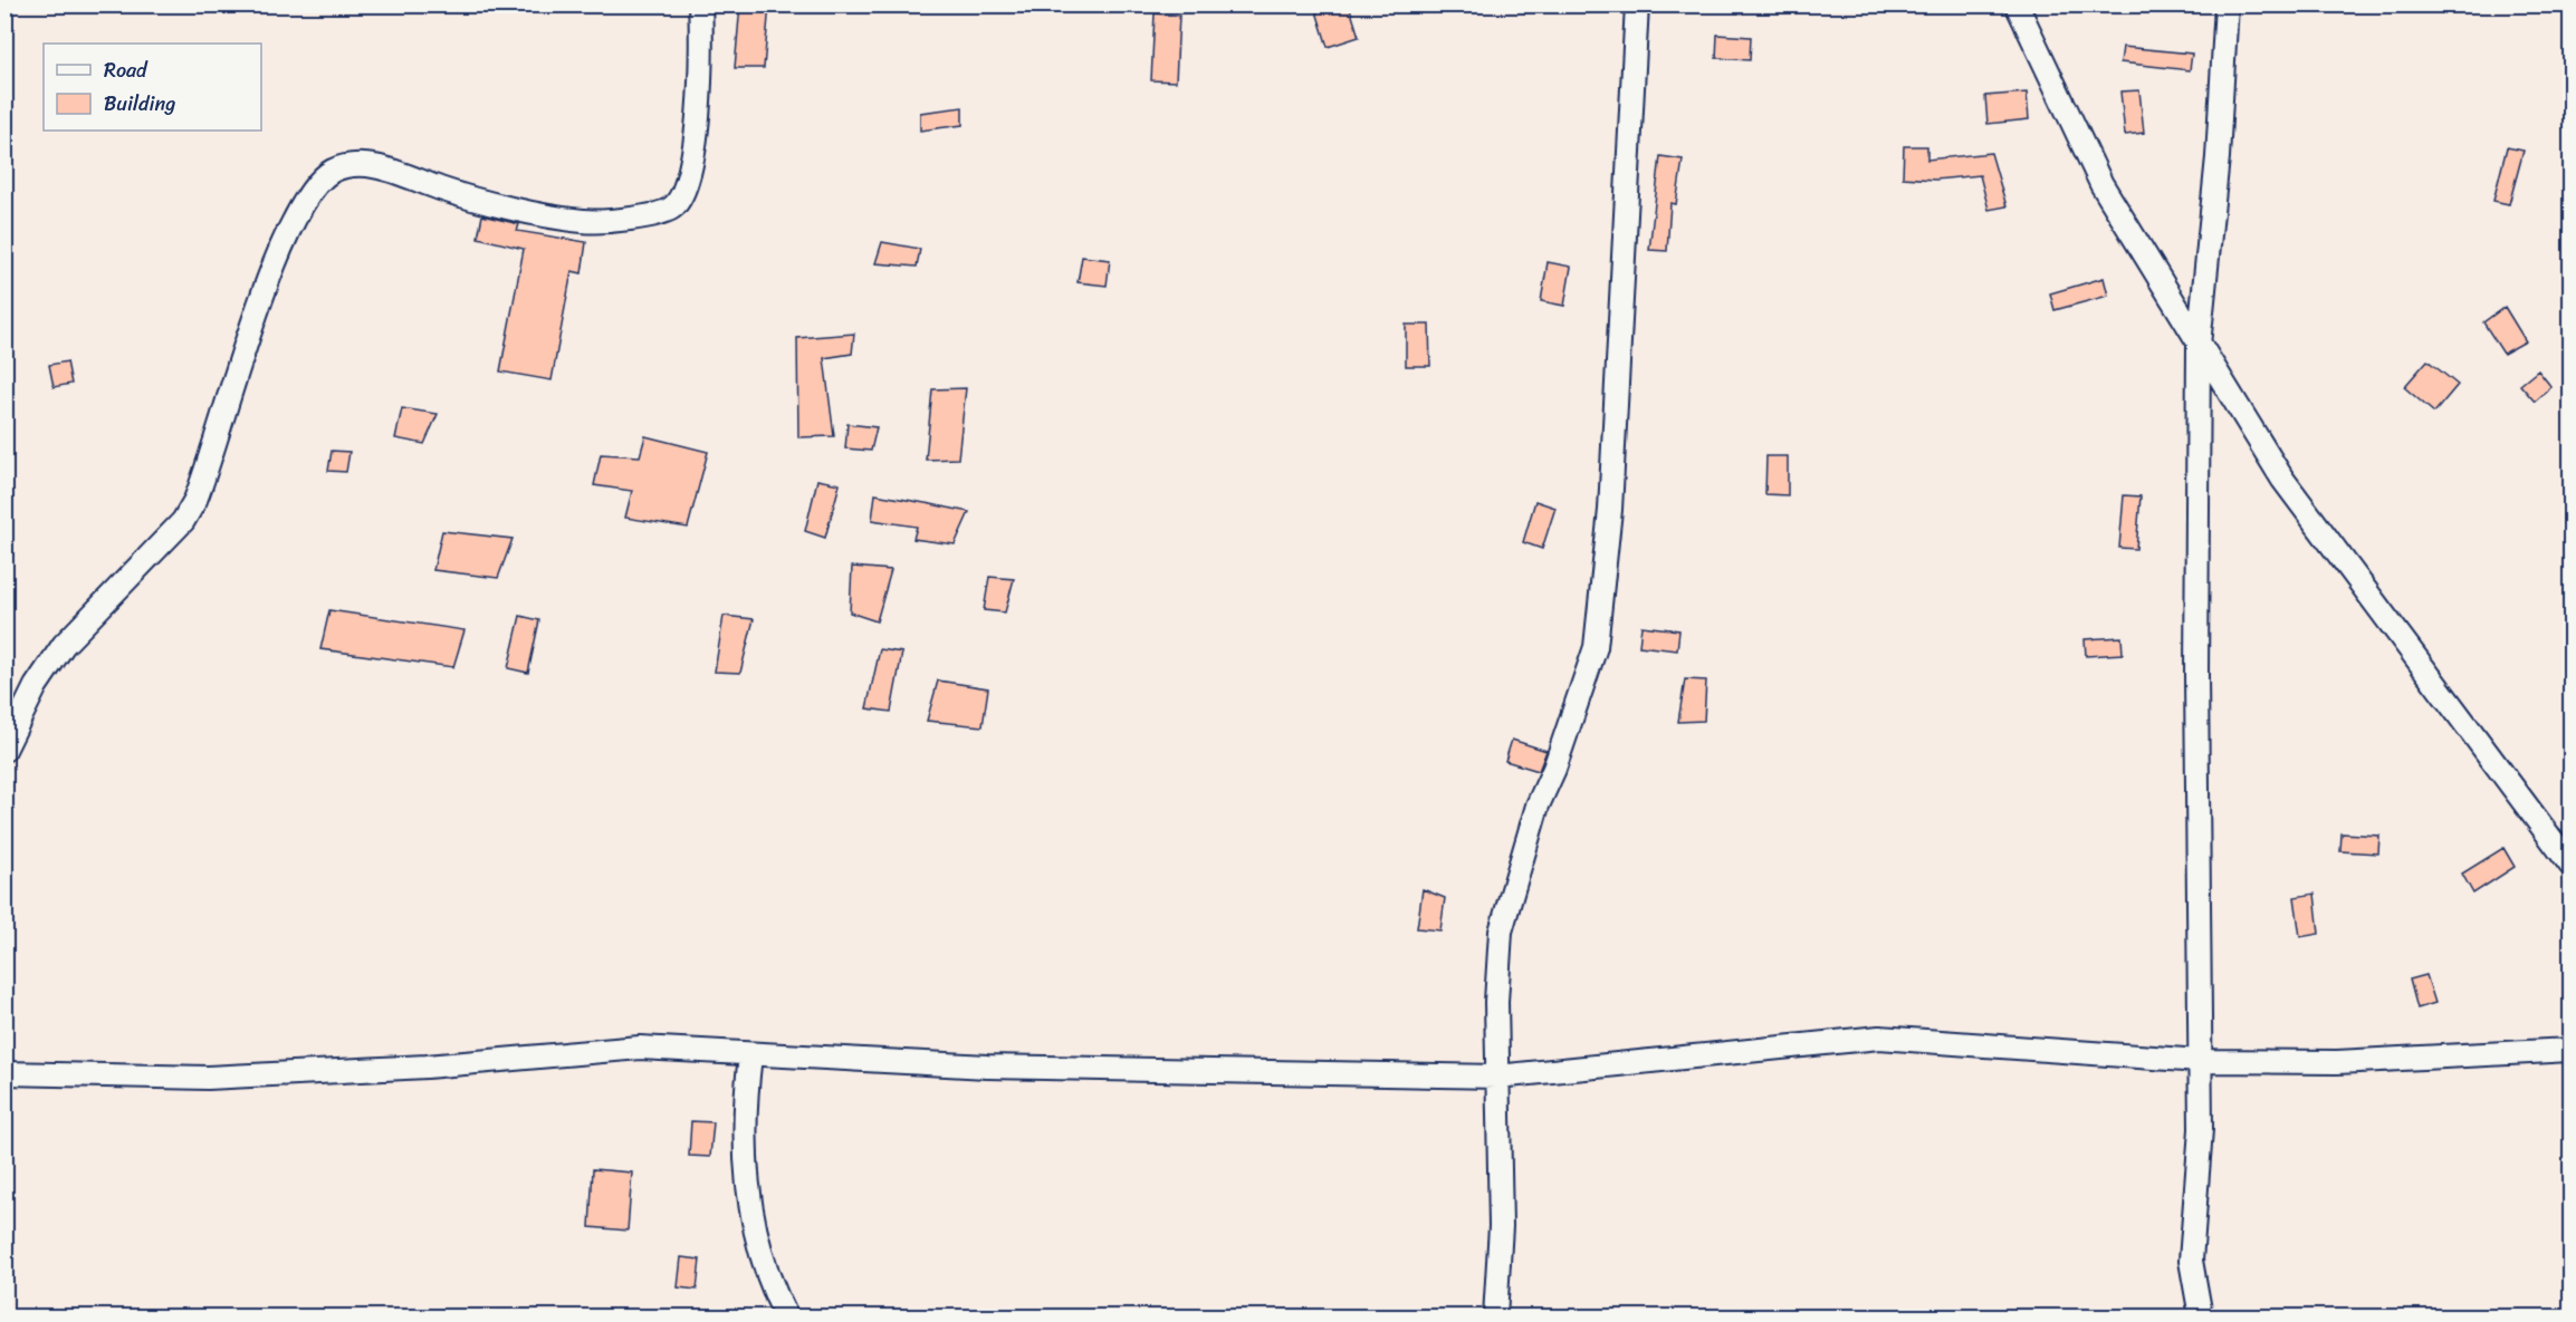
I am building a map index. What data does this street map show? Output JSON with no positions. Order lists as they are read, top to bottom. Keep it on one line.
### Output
{"legend":["Road","Building"]}
